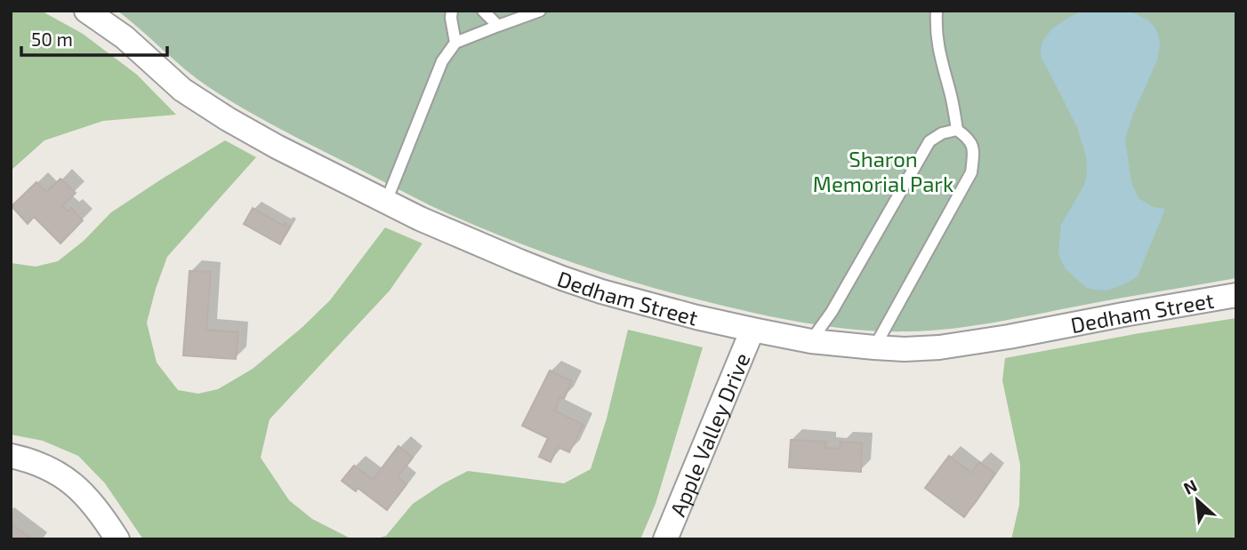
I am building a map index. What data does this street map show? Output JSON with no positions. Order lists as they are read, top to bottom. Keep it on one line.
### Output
{"streets":{"street":["Dedham Street","Apple Valley Drive"]},"crossings":[["Dedham Street","Apple Valley Drive"]],"parks":["Sharon Memorial Park"],"scale_bar":"50 m","north":"top left"}
